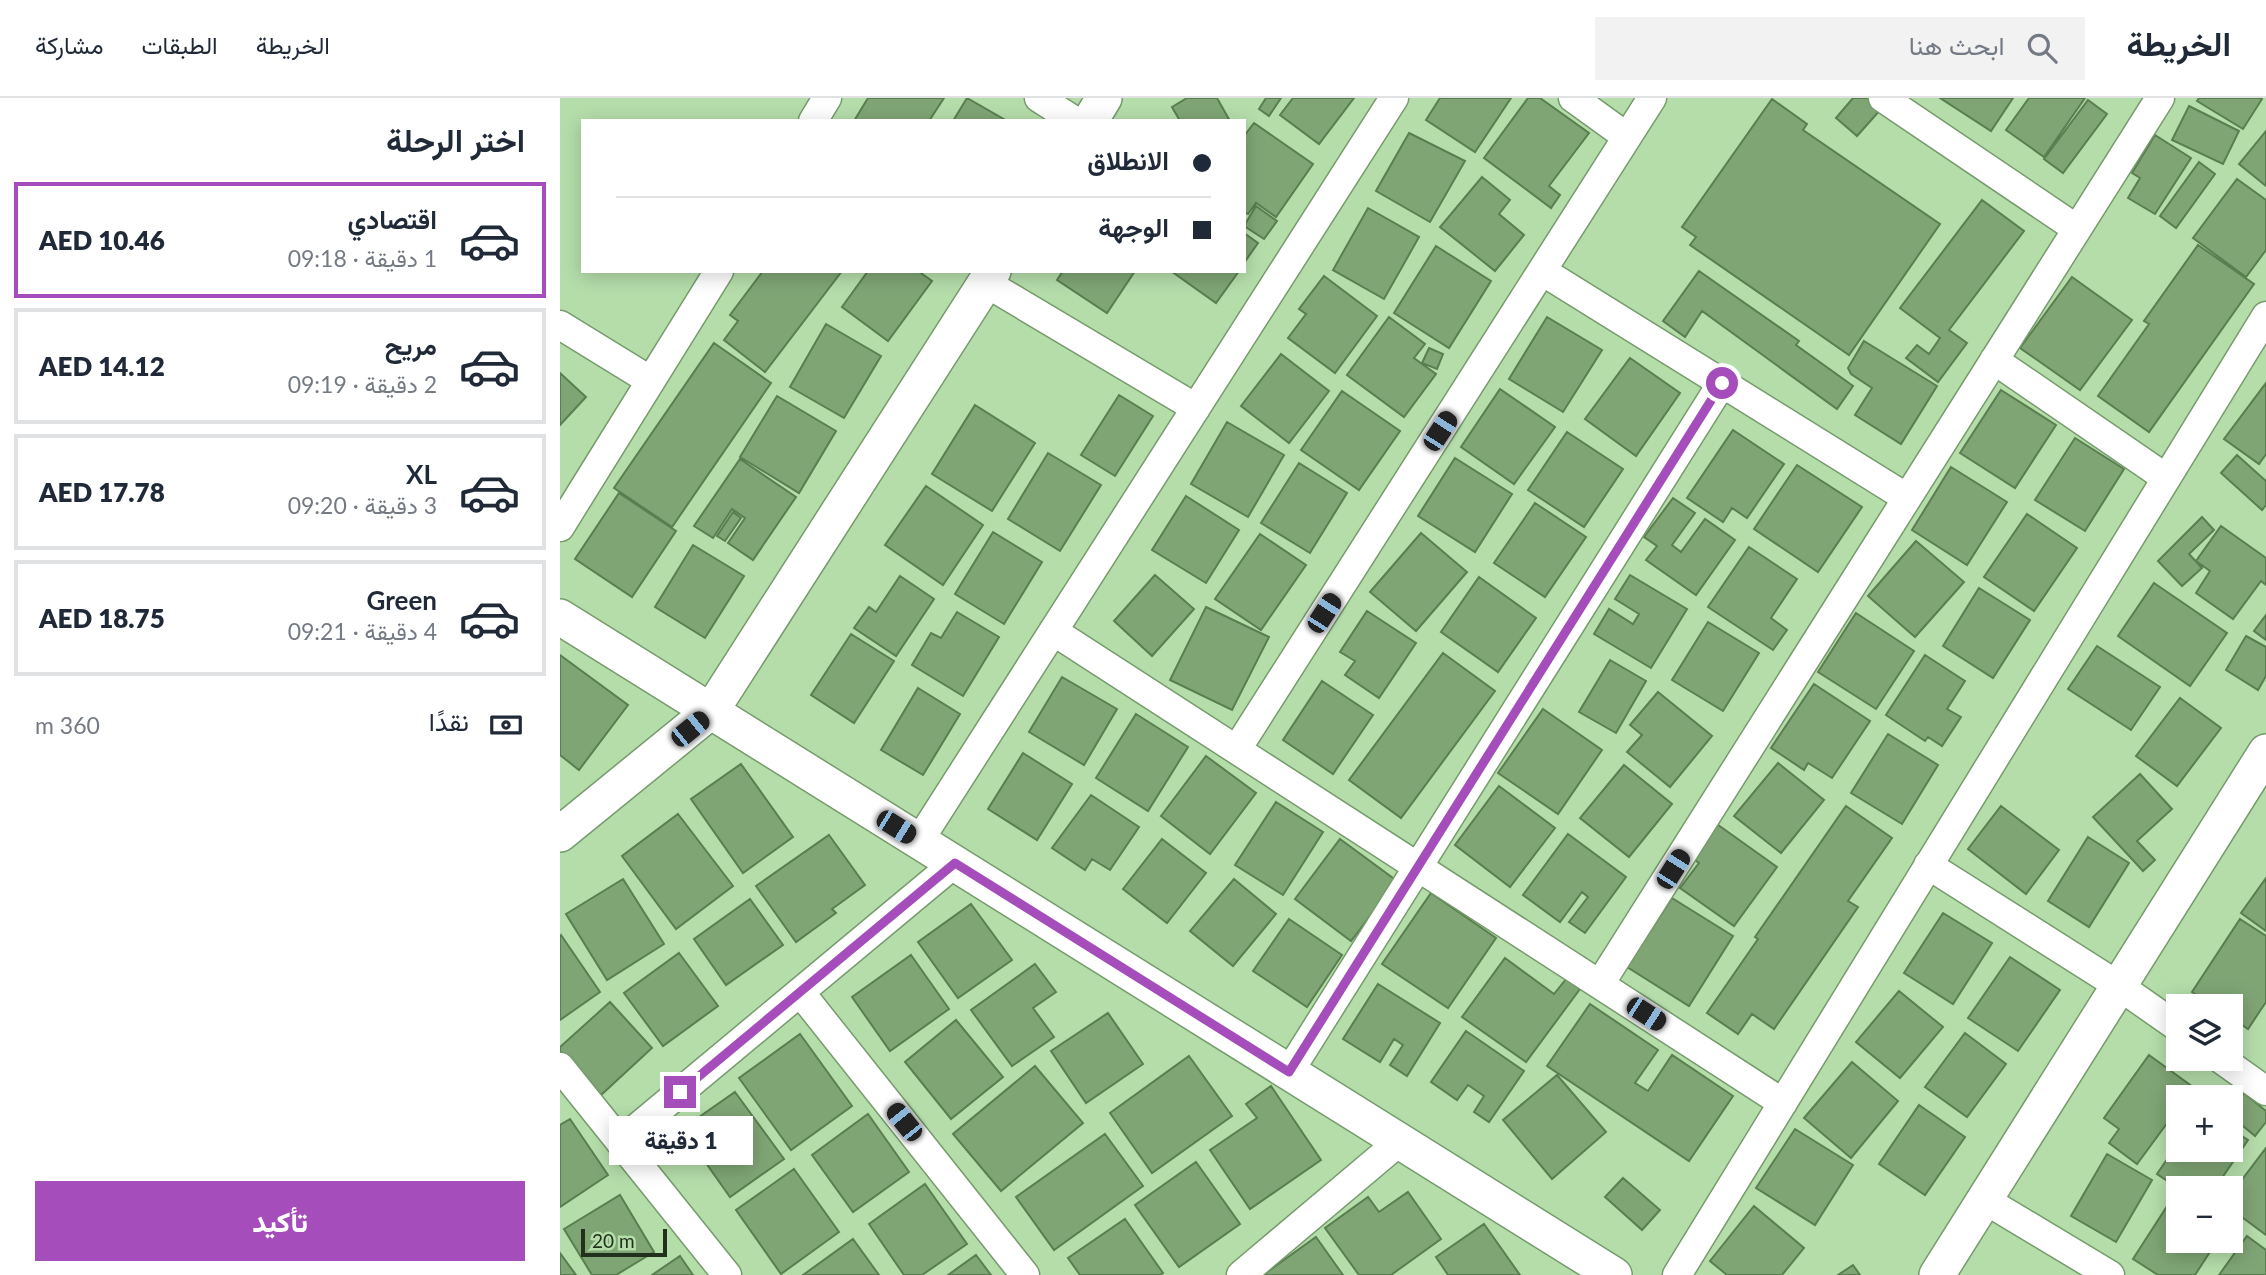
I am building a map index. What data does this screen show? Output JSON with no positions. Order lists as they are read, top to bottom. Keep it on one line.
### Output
{"scale_bar":"20 m","page":{"header":"الخريطة","search":"ابحث هنا","nav":["الخريطة","الطبقات","مشاركة"],"heading":"اختر الرحلة","banner":["الانطلاق","الوجهة"],"list":[{"name":"اقتصادي","note":"1 دقيقة · 09:18","value":"AED 10.46"},{"name":"مريح","note":"2 دقيقة · 09:19","value":"AED 14.12"},{"name":"XL","note":"3 دقيقة · 09:20","value":"AED 17.78"},{"name":"Green","note":"4 دقيقة · 09:21","value":"AED 18.75"}],"pay":["نقدًا","360 m"],"map_buttons":["+","−"],"bubble":"1 دقيقة","buttons":"تأكيد","scale":"20 m"}}
